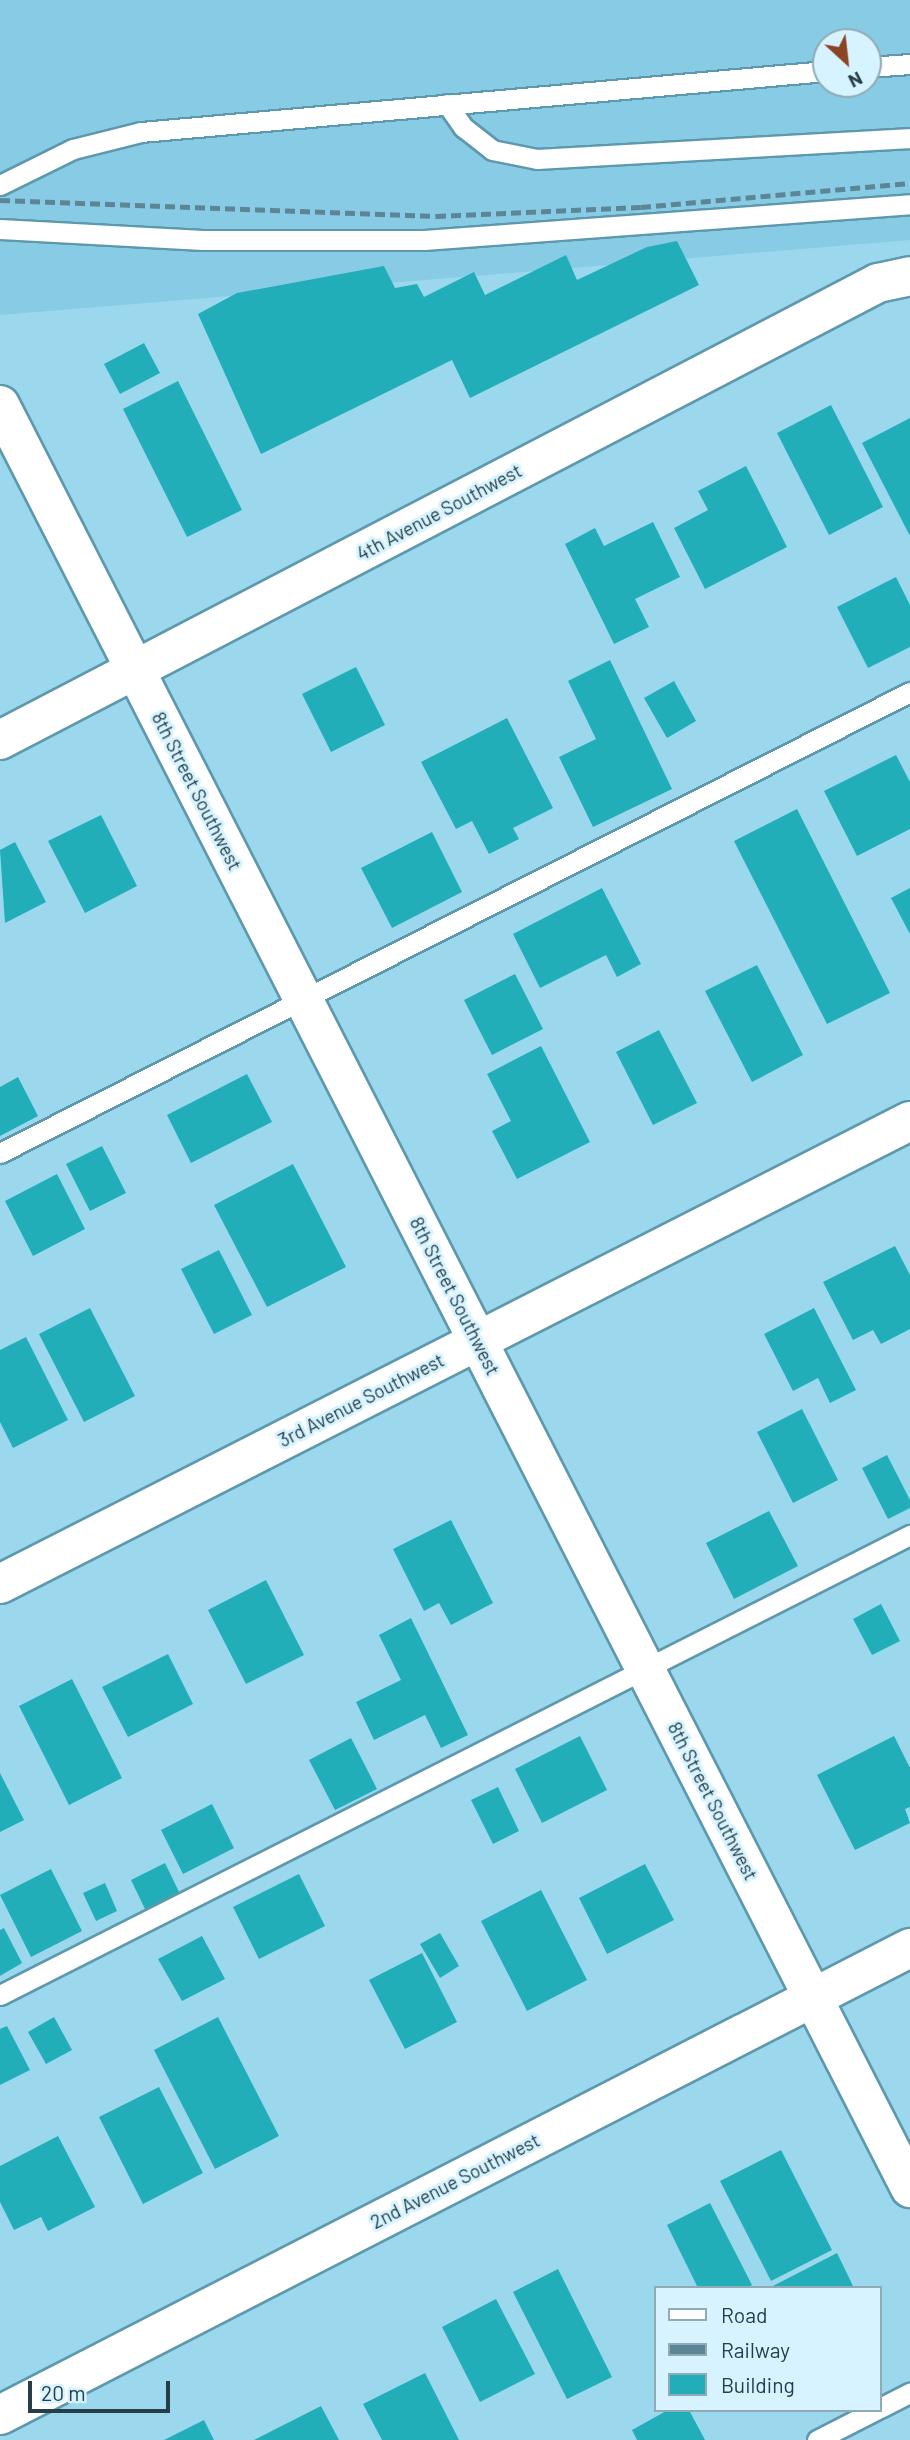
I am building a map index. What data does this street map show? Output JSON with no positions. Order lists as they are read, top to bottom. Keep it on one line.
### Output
{"streets":{"street":["4th Avenue Southwest","8th Street Southwest","3rd Avenue Southwest","2nd Avenue Southwest"]},"crossings":[["4th Avenue Southwest","8th Street Southwest"],["8th Street Southwest","3rd Avenue Southwest"],["8th Street Southwest","2nd Avenue Southwest"]],"legend":["Road","Railway","Building"],"scale_bar":"20 m","north":"bottom right"}
